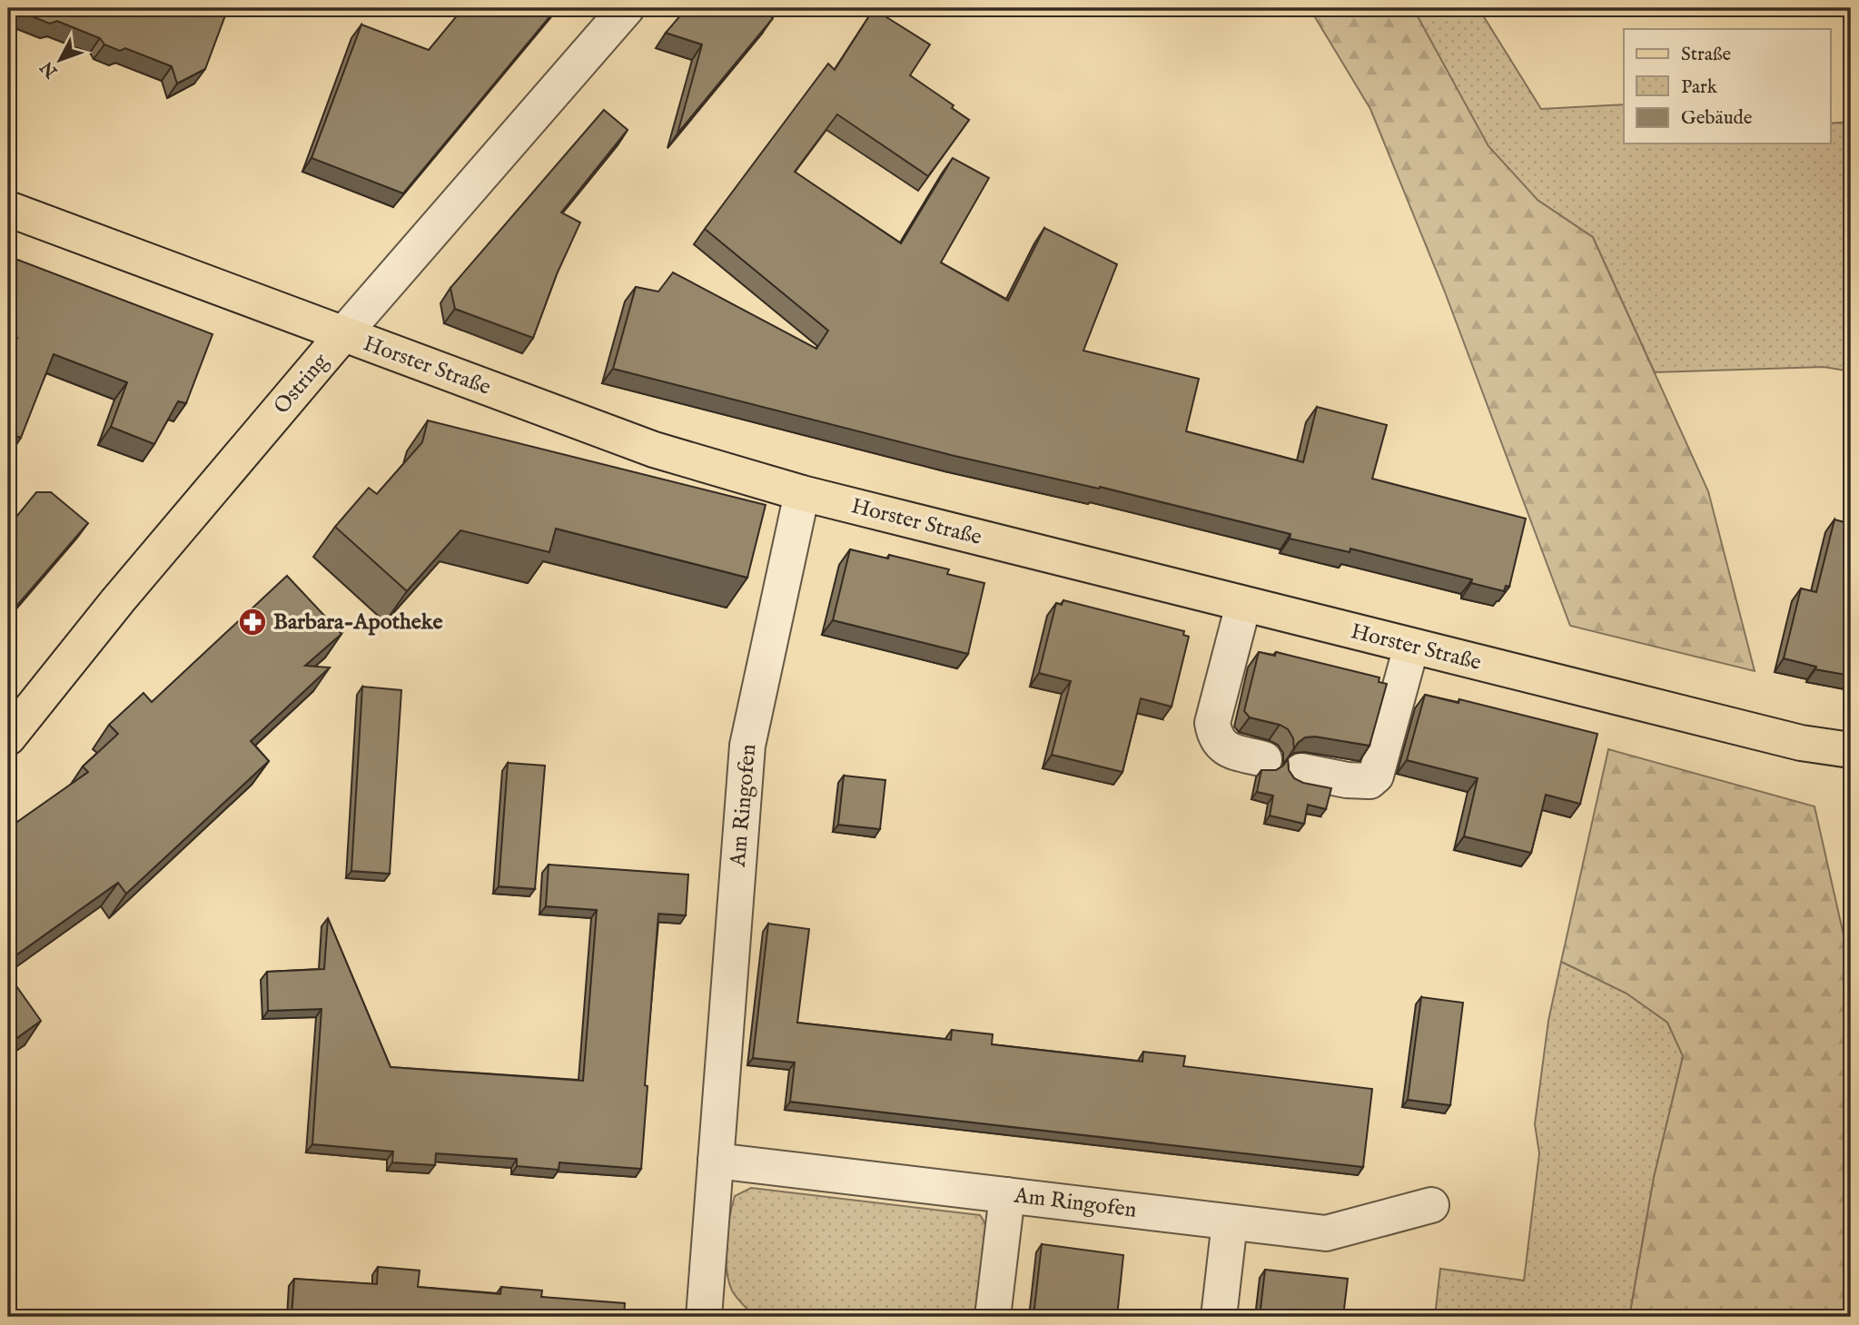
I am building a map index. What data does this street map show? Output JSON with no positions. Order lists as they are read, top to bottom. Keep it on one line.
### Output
{"streets":{"main road":["Horster Straße","Ostring"],"street":["Am Ringofen"]},"crossings":[["Horster Straße","Ostring"],["Horster Straße","Am Ringofen"]],"places":{"pharmacy":["Barbara-Apotheke"]},"legend":["Straße","Park","Gebäude"],"north":"bottom left"}
